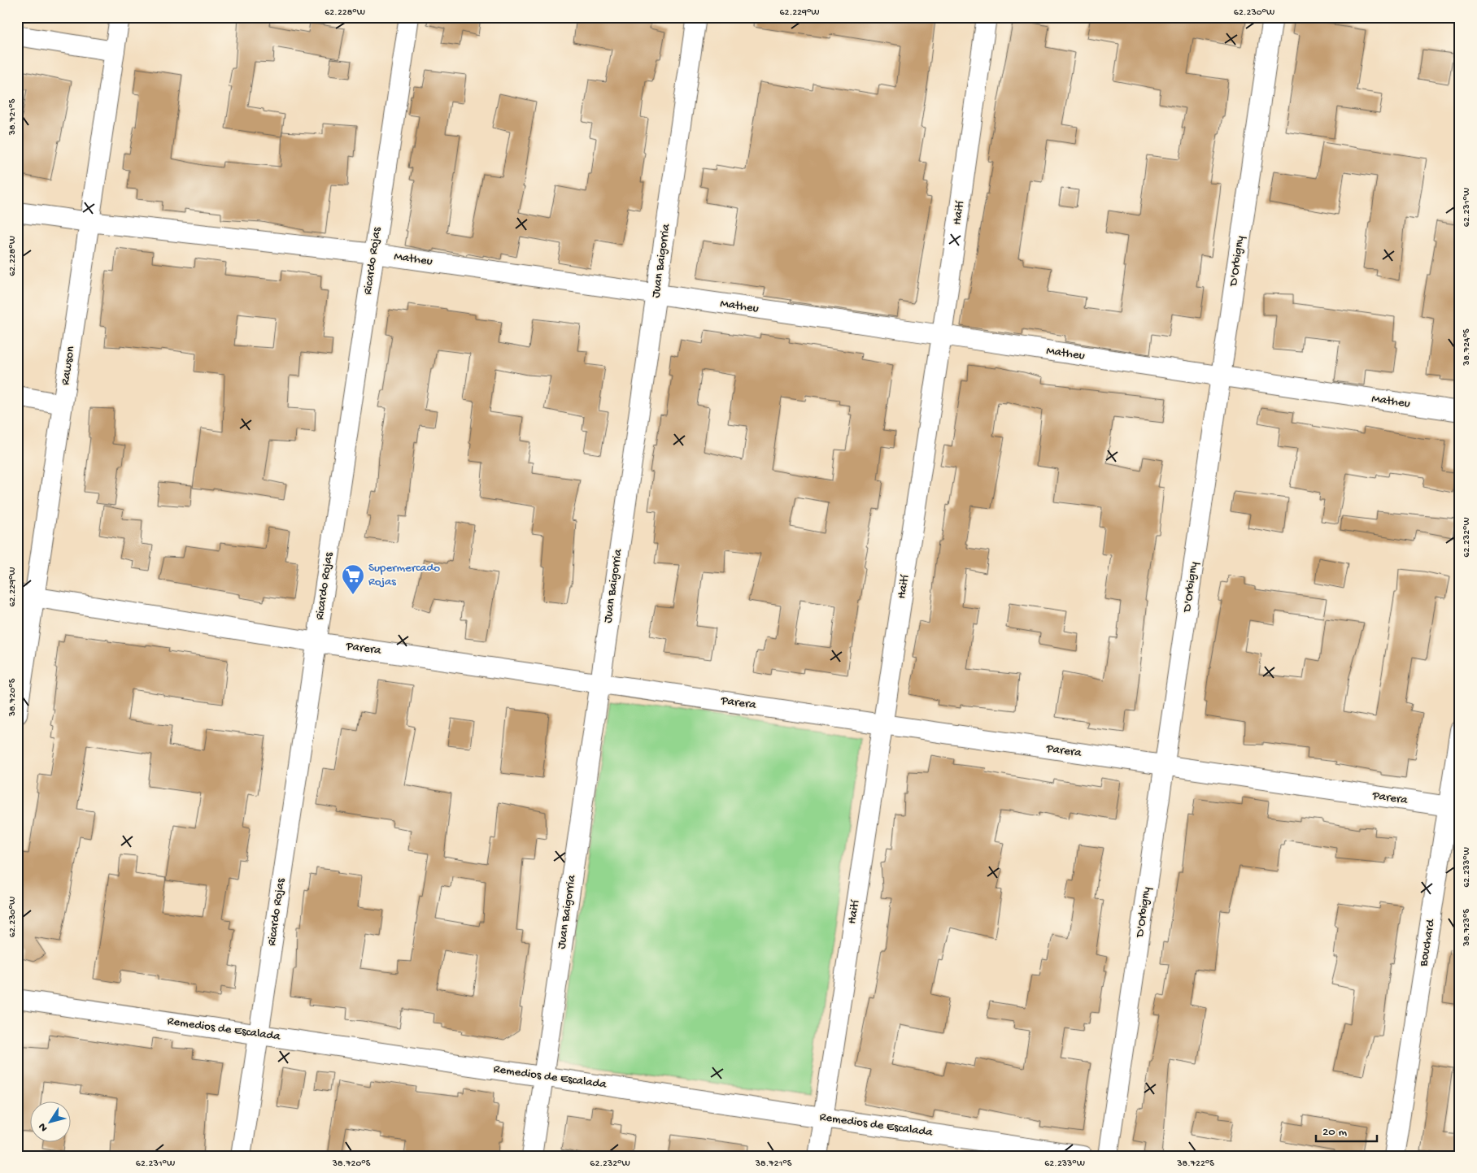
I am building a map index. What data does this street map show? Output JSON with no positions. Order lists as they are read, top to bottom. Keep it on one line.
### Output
{"streets":{"street":["Haití","Matheu","Ricardo Rojas","Juan Baigorria","D'Orbigny","Rawson","Parera","Bouchard","Remedios de Escalada"]},"crossings":[["Haití","Matheu"],["Haití","Parera"],["Haití","Remedios de Escalada"],["Matheu","Ricardo Rojas"],["Matheu","Juan Baigorria"],["Matheu","D'Orbigny"],["Matheu","Rawson"],["Ricardo Rojas","Parera"],["Ricardo Rojas","Remedios de Escalada"],["Juan Baigorria","Parera"],["Juan Baigorria","Remedios de Escalada"],["D'Orbigny","Parera"],["Rawson","Parera"],["Parera","Bouchard"]],"places":{"supermarket":["Supermercado Rojas"]},"scale_bar":"20 m","north":"bottom left","coordinates":["62.228°W","62.229°W","62.230°W","38.721°S","62.231°W","38.724°S","62.232°W","38.720°S","62.233°W","38.723°S","38.722°S"]}
